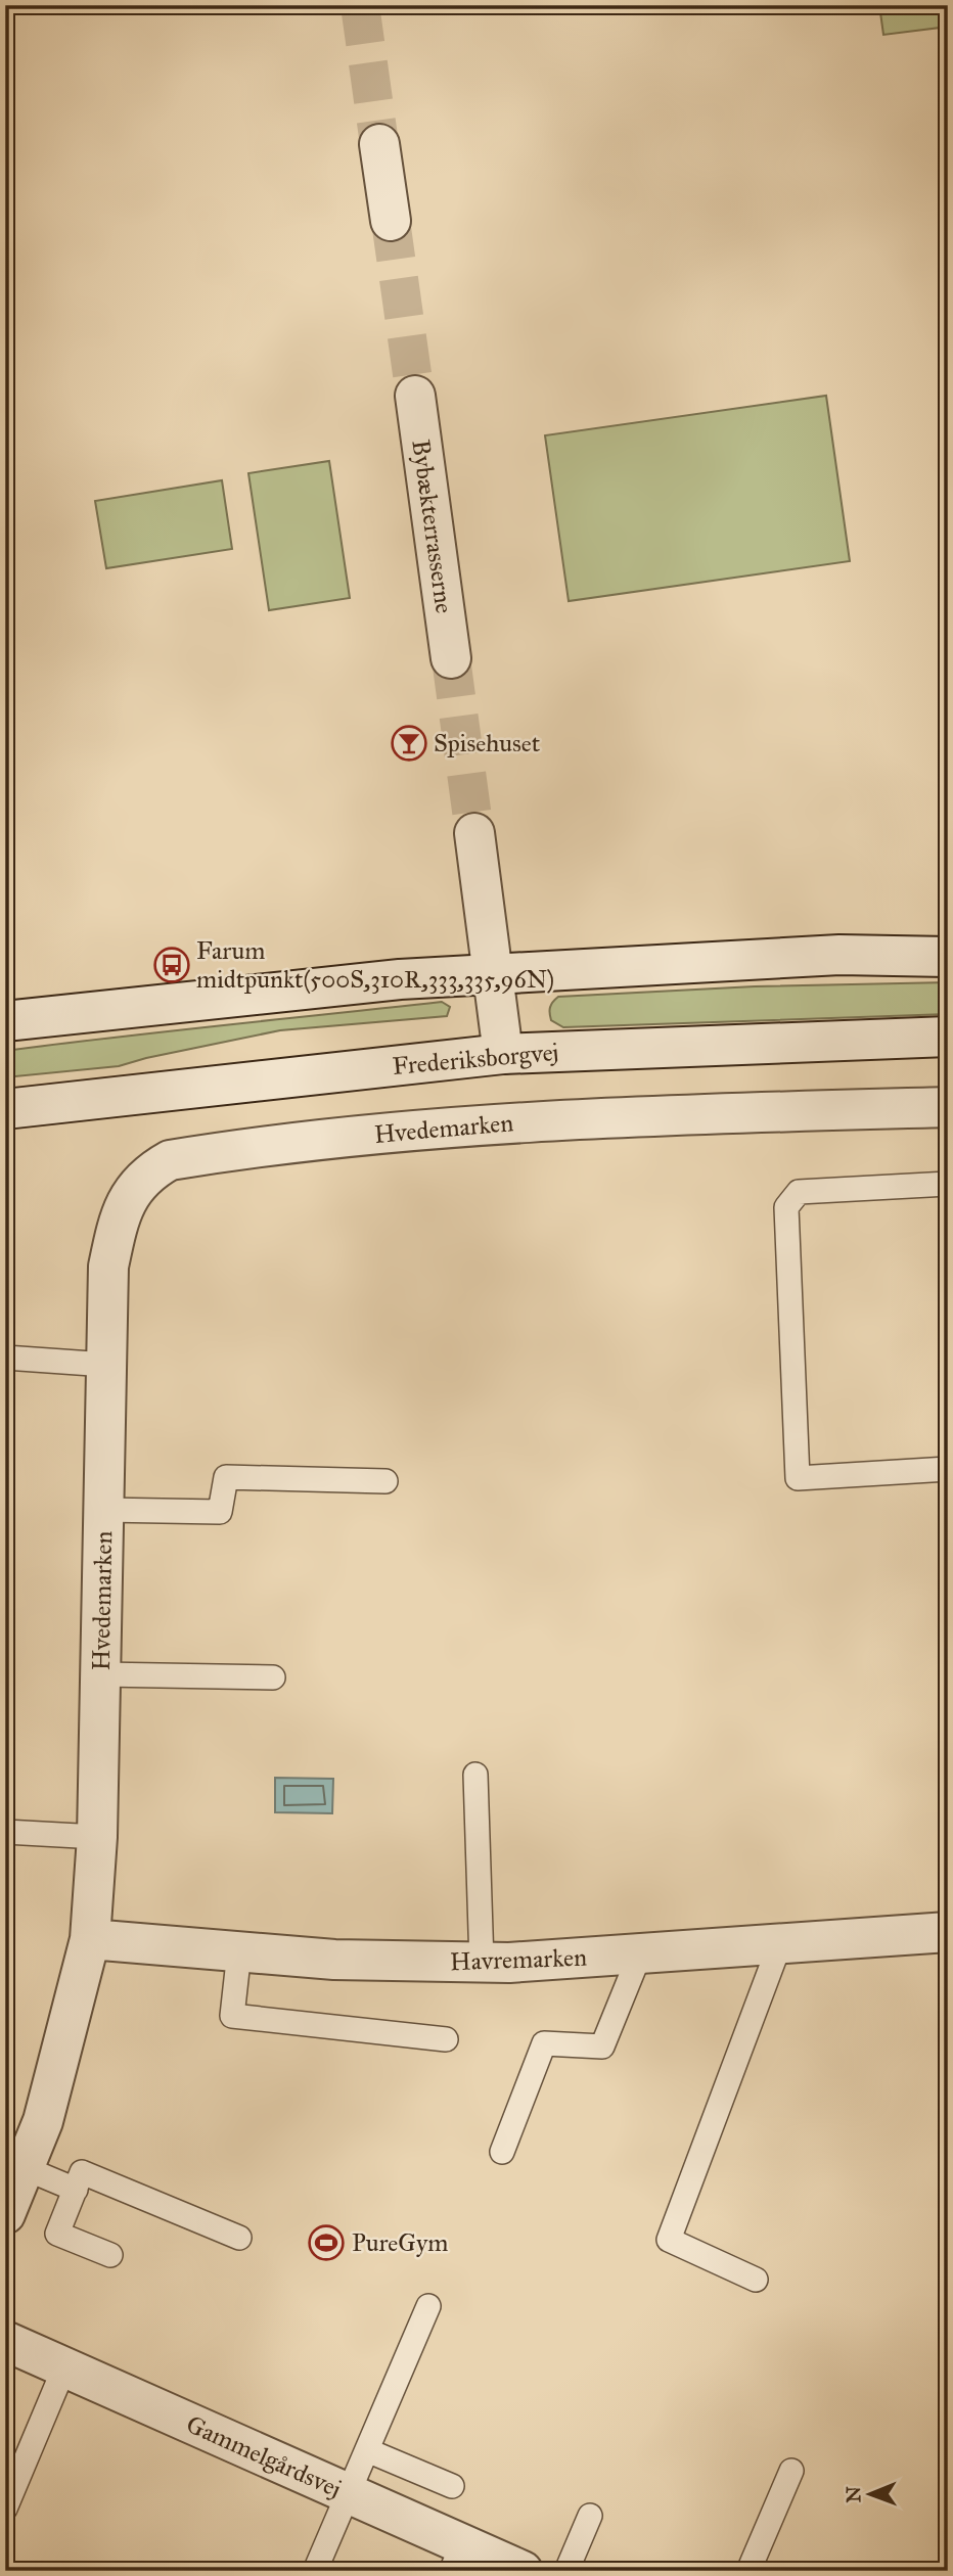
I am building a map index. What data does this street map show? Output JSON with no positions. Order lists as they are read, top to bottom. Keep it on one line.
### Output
{"streets":{"street":["Bybækterrasserne","Frederiksborgvej","Hvedemarken","Havremarken","Gammelgårdsvej"]},"crossings":[["Hvedemarken","Havremarken"]],"places":{"bar":["Spisehuset"],"bus stop":["Farum midtpunkt(500S,310R,333,335,96N)"],"sports":["PureGym"]},"north":"left"}
